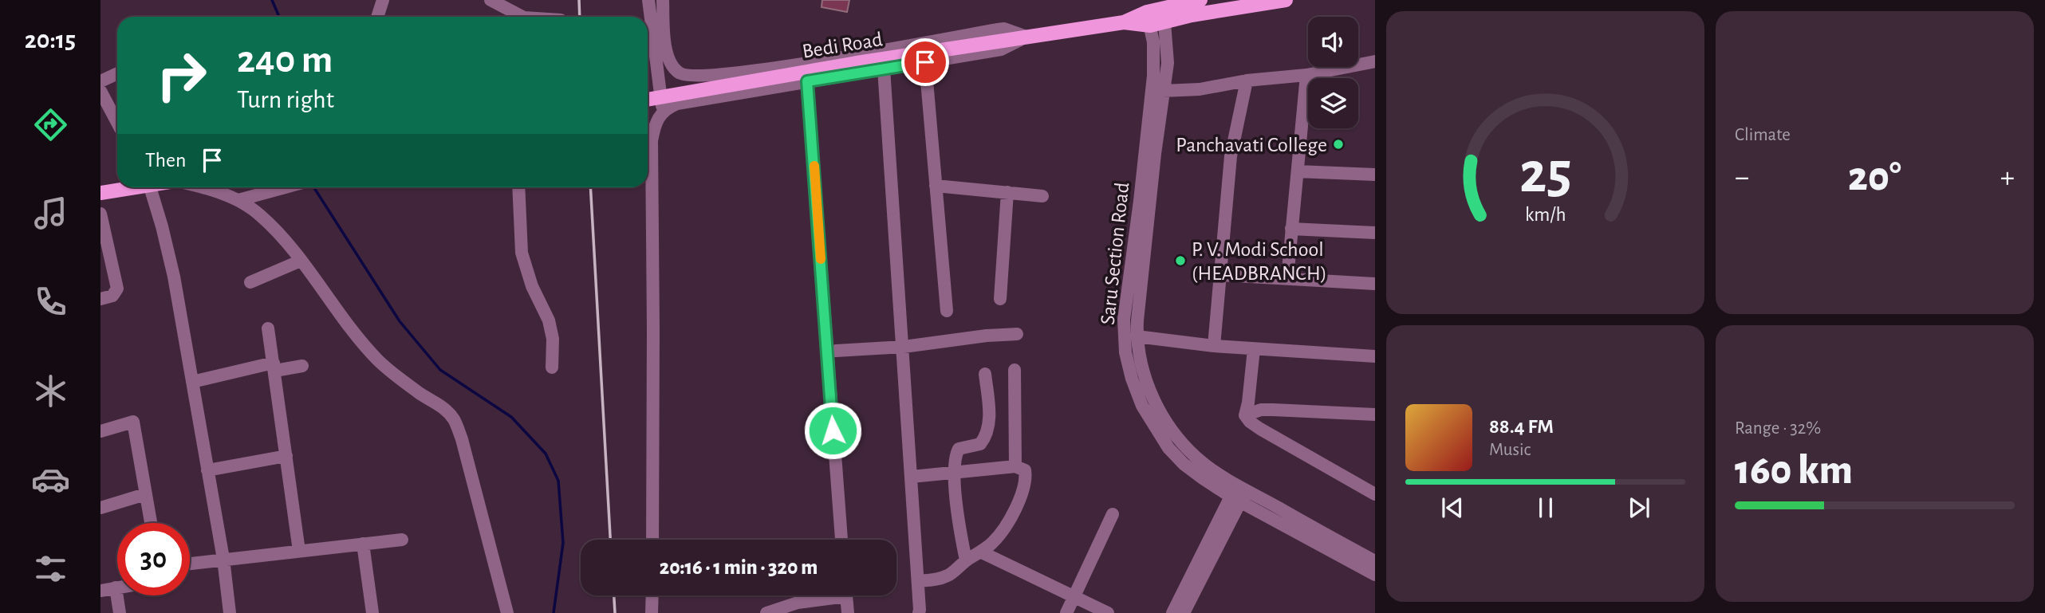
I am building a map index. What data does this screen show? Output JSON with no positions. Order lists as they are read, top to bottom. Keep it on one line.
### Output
{"streets":{"main road":["Bedi Road"],"street":["Saru Section Road"]},"crossings":[["Bedi Road","Saru Section Road"]],"places":["Panchavati College","P. V. Modi School (HEADBRANCH)"],"page":{"tabs":"20:15","tile":["Climate",["Range · 32%","160 km"]],"turn":["240 m","Turn right"],"then":"Then","heat":["−","20°","+"],"song":["88.4 FM","Music"],"limit":"30","trip":"20:16 · 1 min · 320 m","gauge":["25","km/h"]}}
